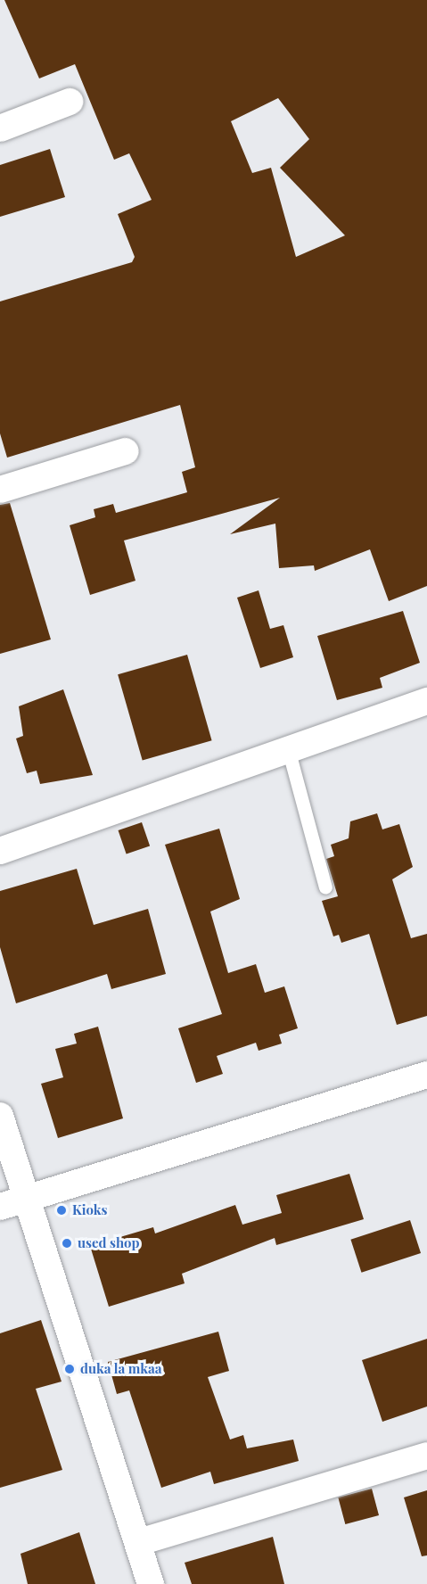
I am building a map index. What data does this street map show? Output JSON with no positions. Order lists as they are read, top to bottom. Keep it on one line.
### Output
{"places":["Kioks","used shop","duka la mkaa"]}
